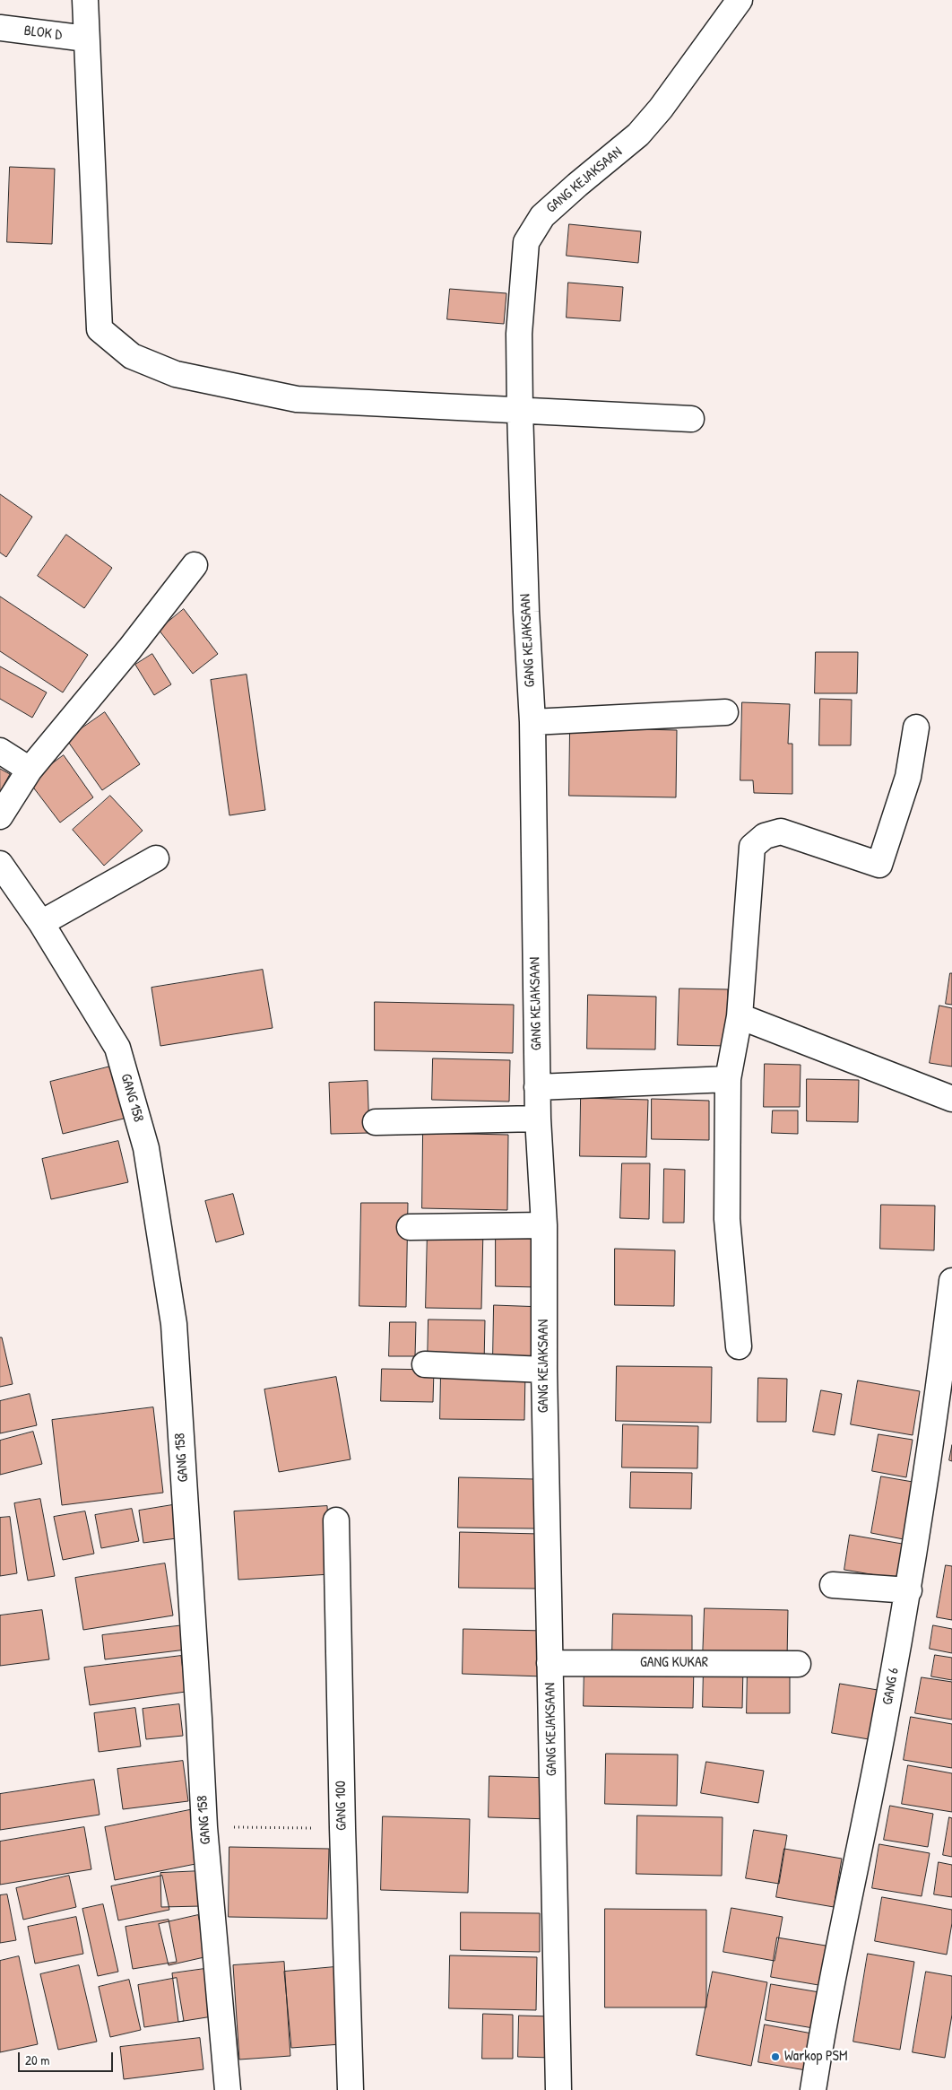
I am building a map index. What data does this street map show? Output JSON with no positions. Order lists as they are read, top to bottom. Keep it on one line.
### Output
{"streets":{"street":["BLOK D","GANG KEJAKSAAN","GANG 158","GANG KUKAR","GANG 6","GANG 100"]},"crossings":[["GANG KEJAKSAAN","GANG KUKAR"]],"places":["Warkop PSM"],"scale_bar":"20 m"}
